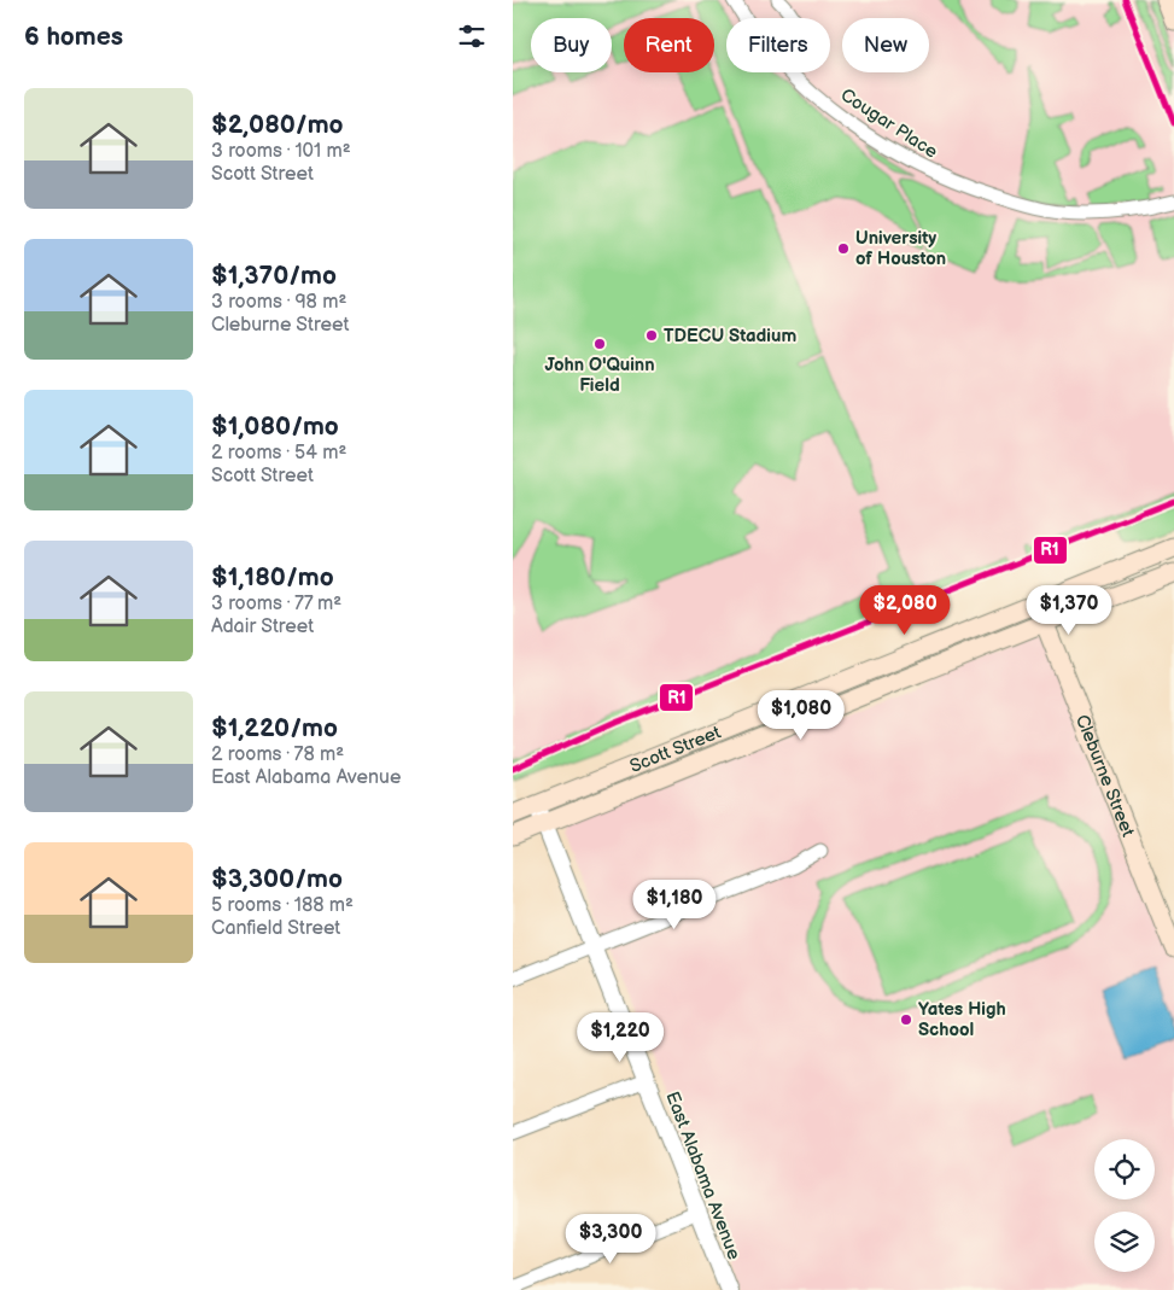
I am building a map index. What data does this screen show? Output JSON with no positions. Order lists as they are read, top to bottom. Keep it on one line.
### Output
{"streets":{"main road":["Scott Street","Cleburne Street"],"street":["Cougar Place","East Alabama Avenue"]},"crossings":[["Scott Street","Cleburne Street"],["Scott Street","East Alabama Avenue"]],"places":["University of Houston","TDECU Stadium","John O'Quinn Field","Yates High School"],"lines":["transit line R1"],"page":{"heading":"6 homes","chip":["Buy","Rent","Filters","New"],"list":[{"name":"$2,080/mo","note":"3 rooms · 101 m² · Scott Street"},{"name":"$1,370/mo","note":"3 rooms · 98 m² · Cleburne Street"},{"name":"$1,080/mo","note":"2 rooms · 54 m² · Scott Street"},{"name":"$1,180/mo","note":"3 rooms · 77 m² · Adair Street"},{"name":"$1,220/mo","note":"2 rooms · 78 m² · East Alabama Avenue"},{"name":"$3,300/mo","note":"5 rooms · 188 m² · Canfield Street"}],"price":["$2,080","$1,370","$1,080","$1,180","$1,220","$3,300"]}}
